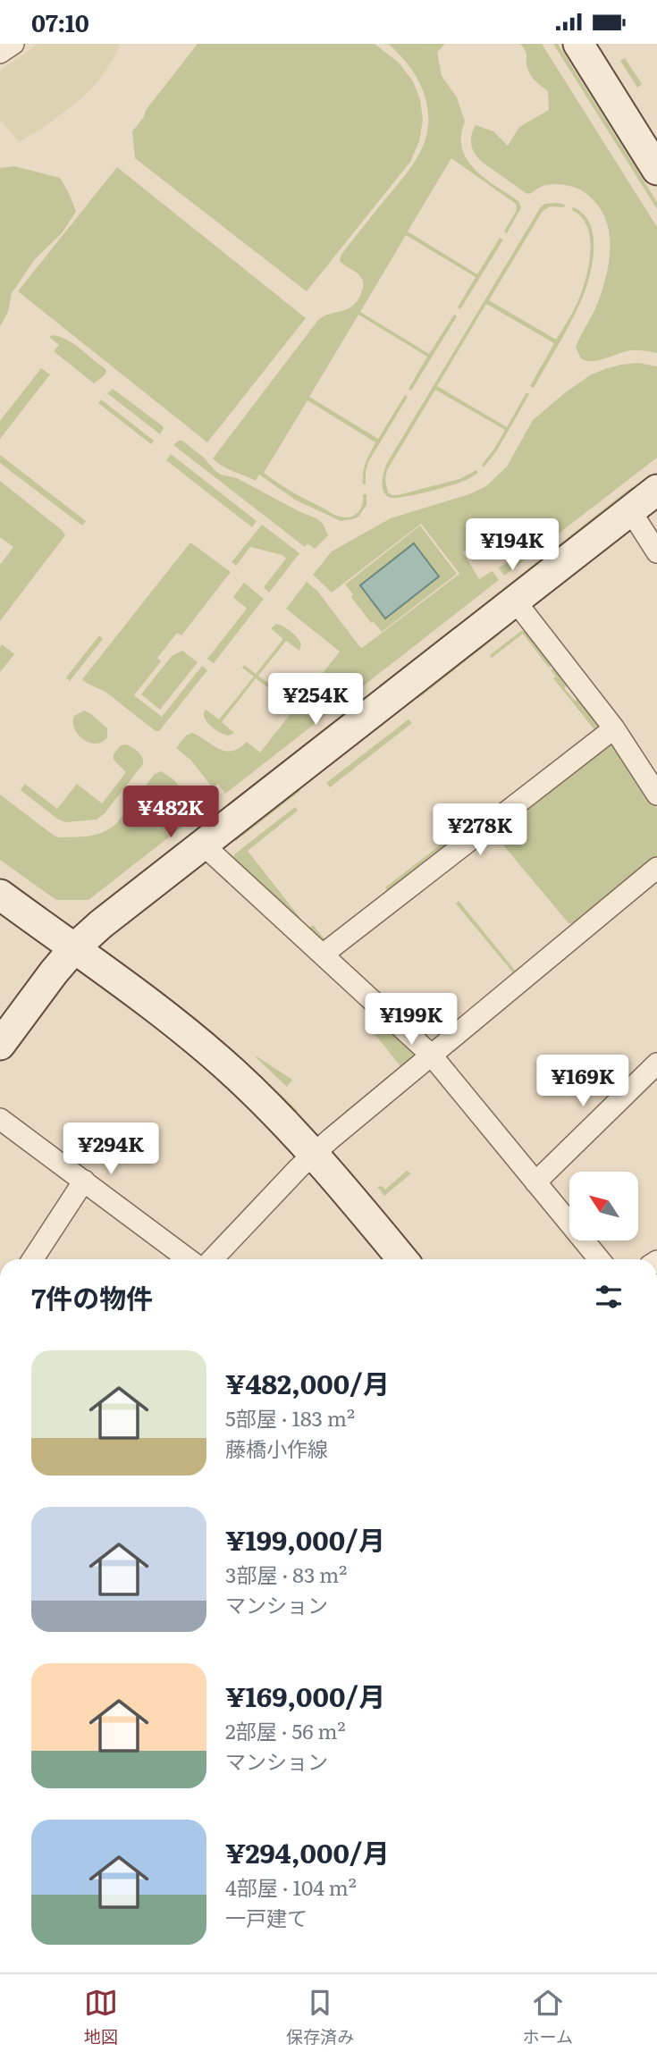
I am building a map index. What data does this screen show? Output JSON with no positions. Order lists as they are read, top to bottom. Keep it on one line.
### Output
{"north":"top left","page":{"status":"07:10","price":["¥194K","¥254K","¥482K","¥278K","¥199K","¥169K","¥294K"],"heading":"7件の物件","list":[{"name":"¥482,000/月","note":"5部屋 · 183 m² · 藤橋小作線"},{"name":"¥199,000/月","note":"3部屋 · 83 m² · マンション"},{"name":"¥169,000/月","note":"2部屋 · 56 m² · マンション"},{"name":"¥294,000/月","note":"4部屋 · 104 m² · 一戸建て"}],"tabs":["地図","保存済み","ホーム"]}}
